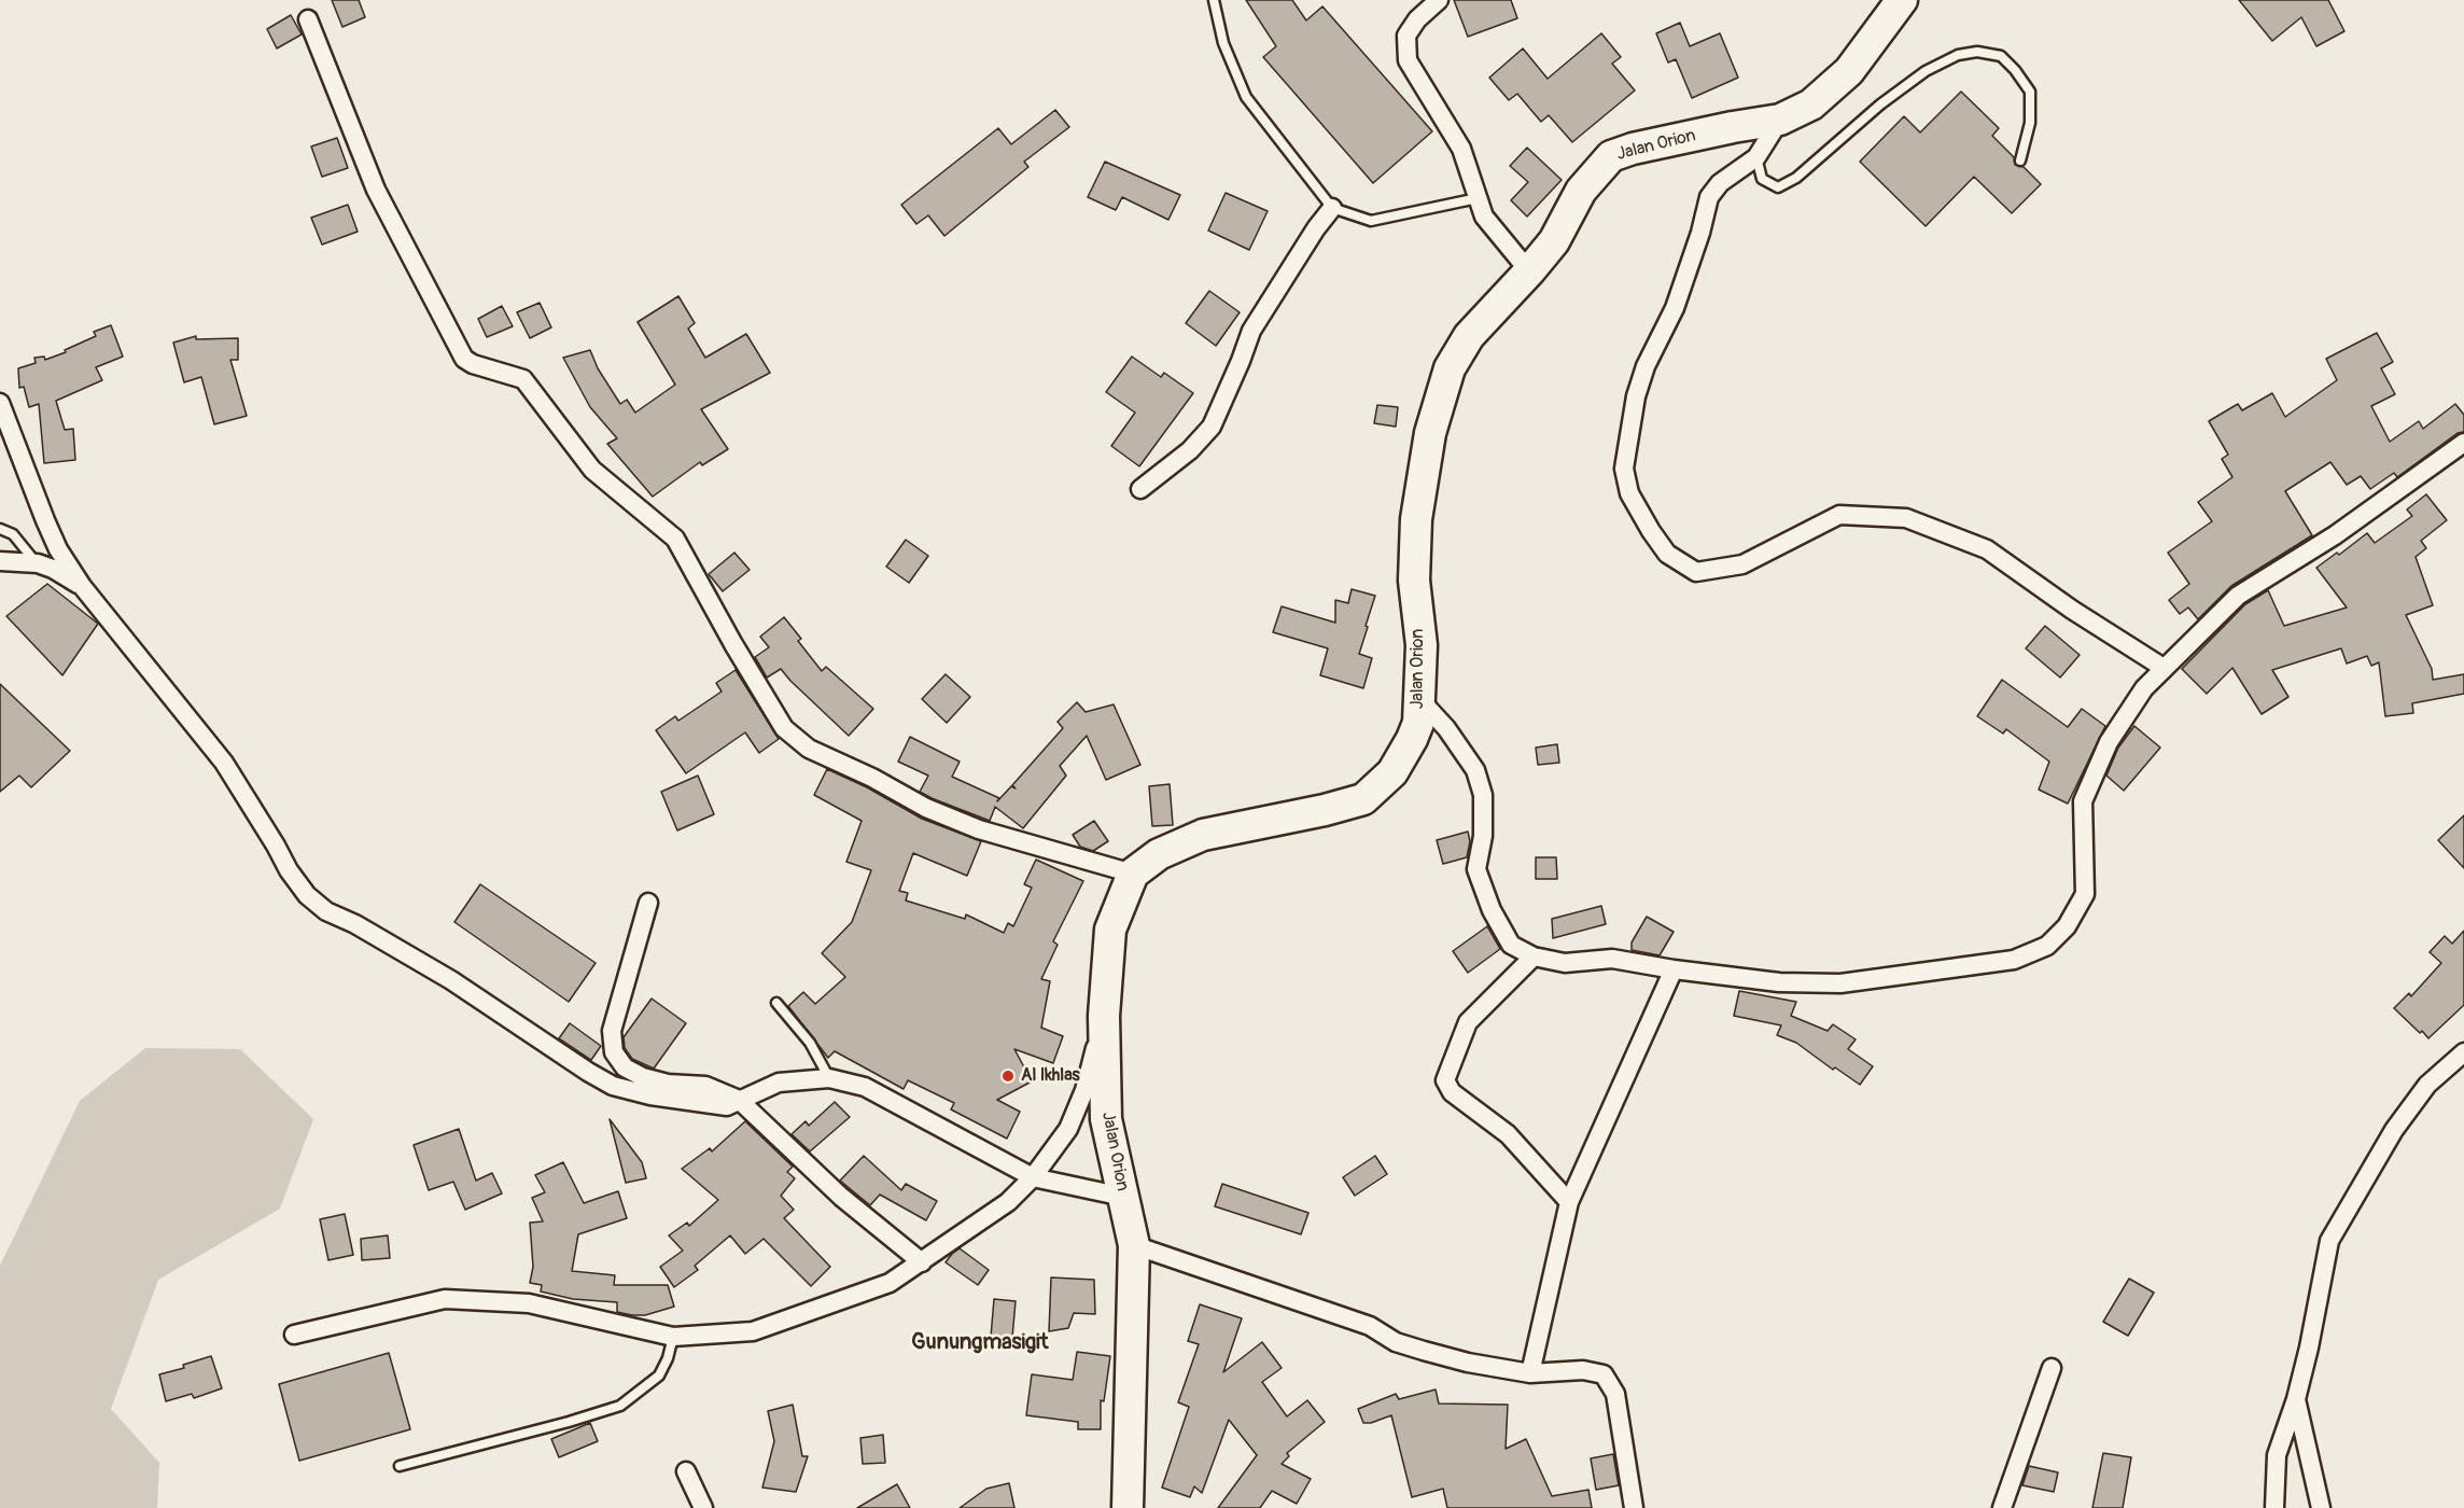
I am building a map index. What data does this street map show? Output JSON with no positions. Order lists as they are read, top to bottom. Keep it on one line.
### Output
{"streets":{"highway":["Jalan Orion"]},"districts":["Gunungmasigit"],"places":["Al Ikhlas"]}
